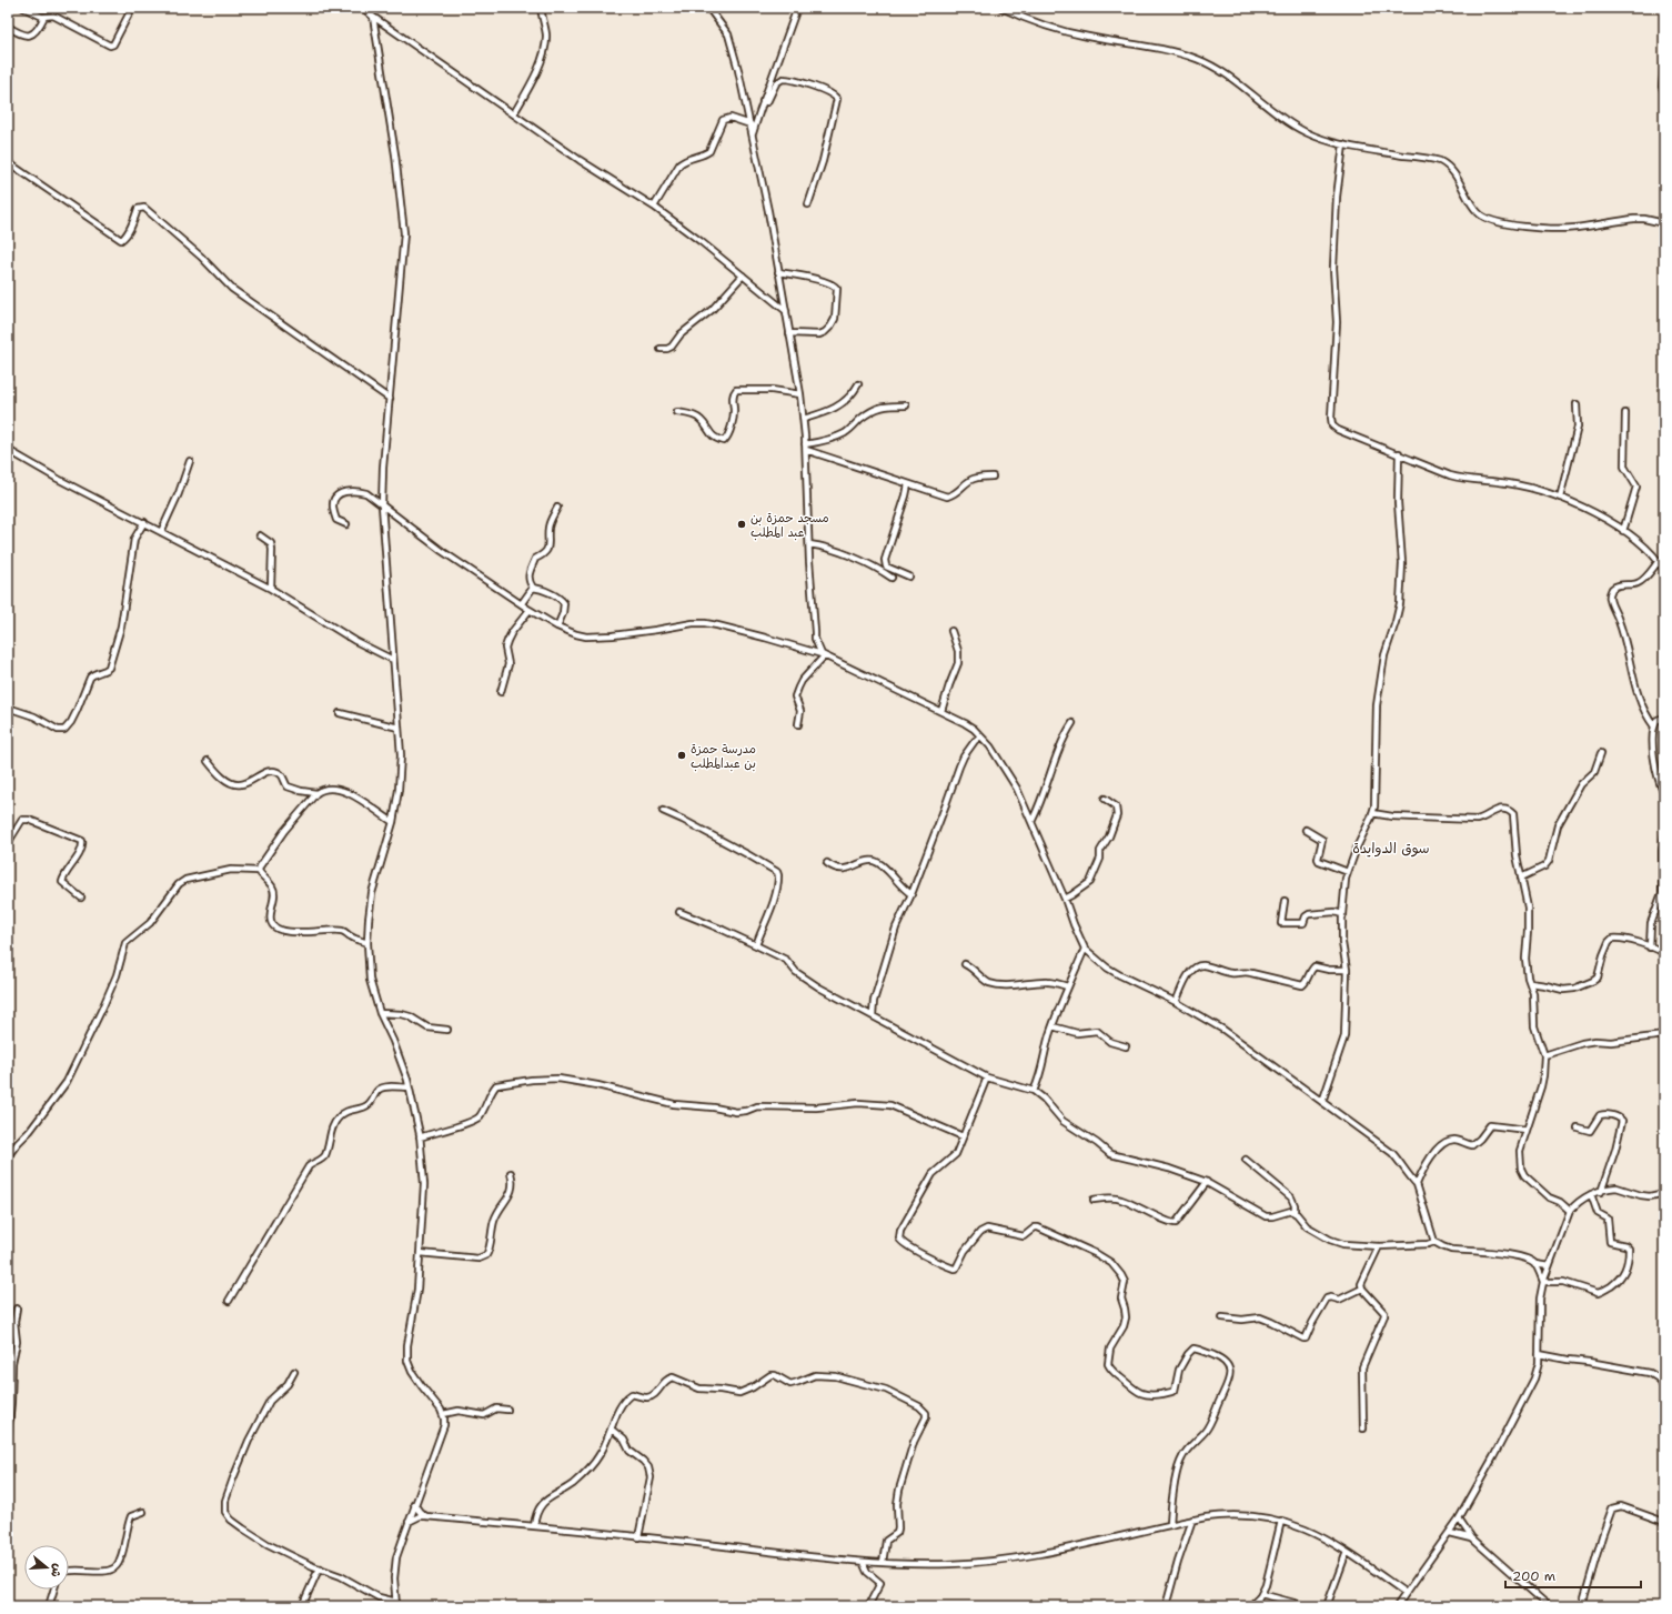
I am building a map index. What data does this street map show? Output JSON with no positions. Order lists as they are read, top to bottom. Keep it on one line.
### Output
{"districts":["سوق الدوايدة"],"places":["مسجد حمزة بن عبد المطلب","مدرسة حمزة بن عبدالمطلب"],"scale_bar":"200 m","north":"right"}
